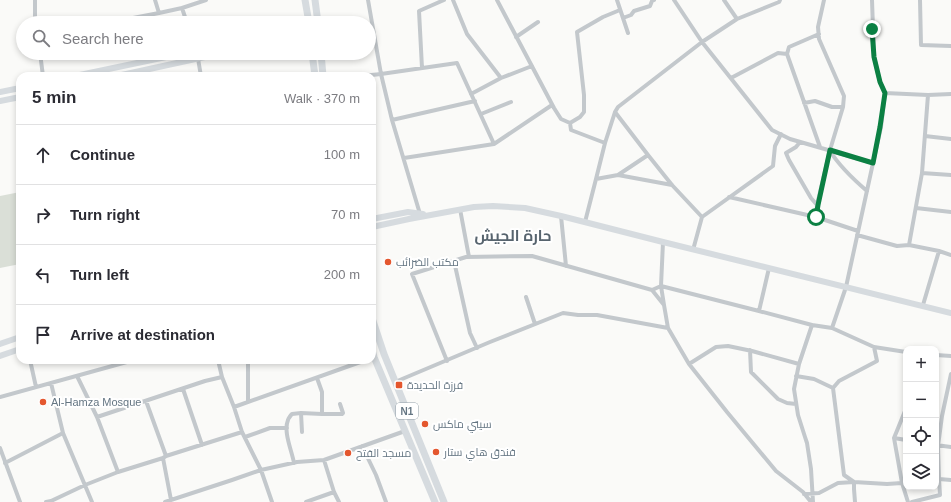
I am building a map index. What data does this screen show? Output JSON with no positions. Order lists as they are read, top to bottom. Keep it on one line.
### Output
{"streets":{"highway":["N1"]},"districts":["حارة الجيش"],"places":{"other":["مكتب الضرائب","Al-Hamza Mosque","سيتي ماكس","فندق هاي ستار","مسجد الفتح"],"transit":["فرزة الحديدة"]},"page":{"search":"Search here","heading":["5 min","Walk · 370 m"],"list":[["Continue","100 m"],["Turn right","70 m"],["Turn left","200 m"],"Arrive at destination"],"map_buttons":["+","−"]}}
